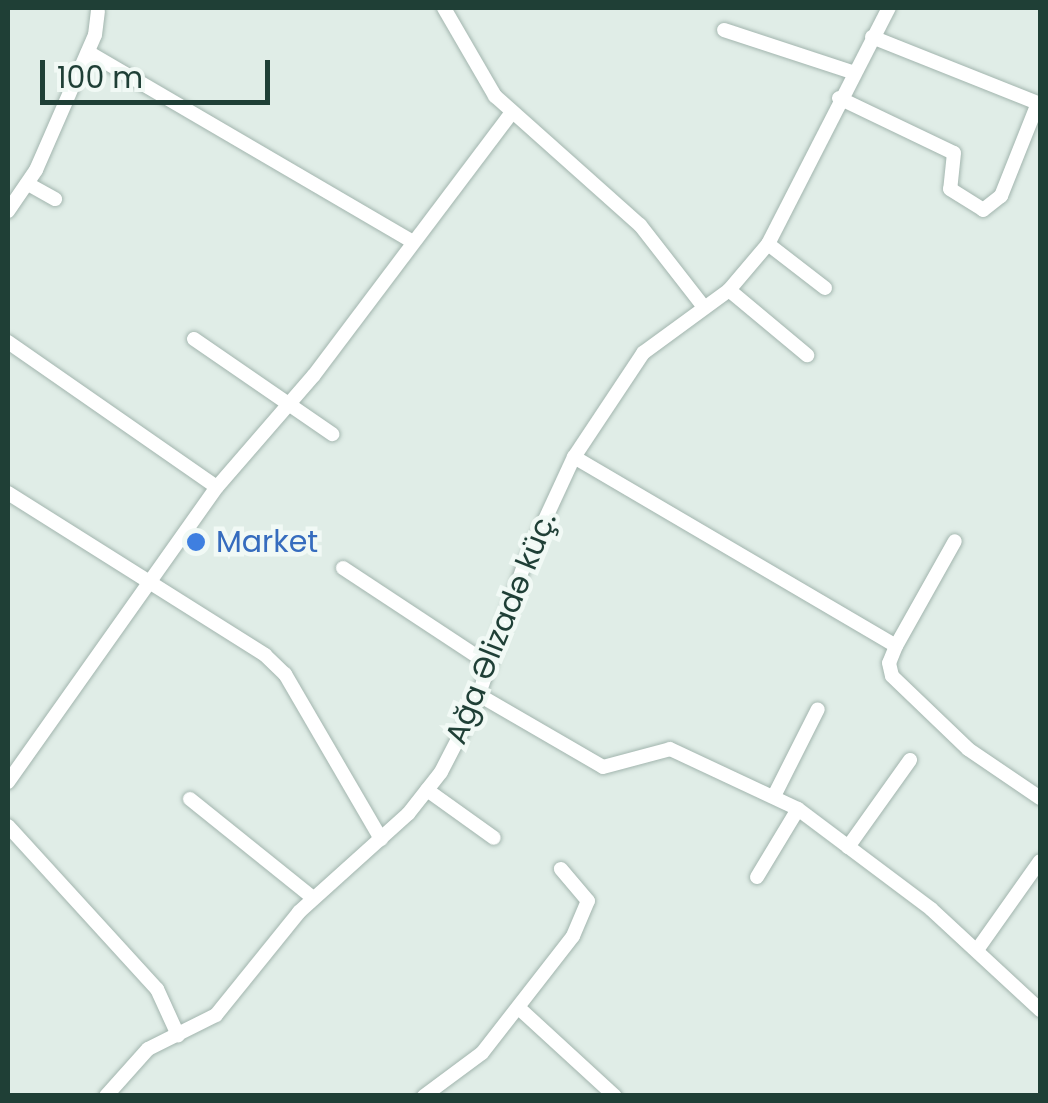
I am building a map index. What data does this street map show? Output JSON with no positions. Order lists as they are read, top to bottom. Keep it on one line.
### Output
{"streets":{"street":["Ağa Əlizadə küç."]},"places":["Market"],"scale_bar":"100 m"}
